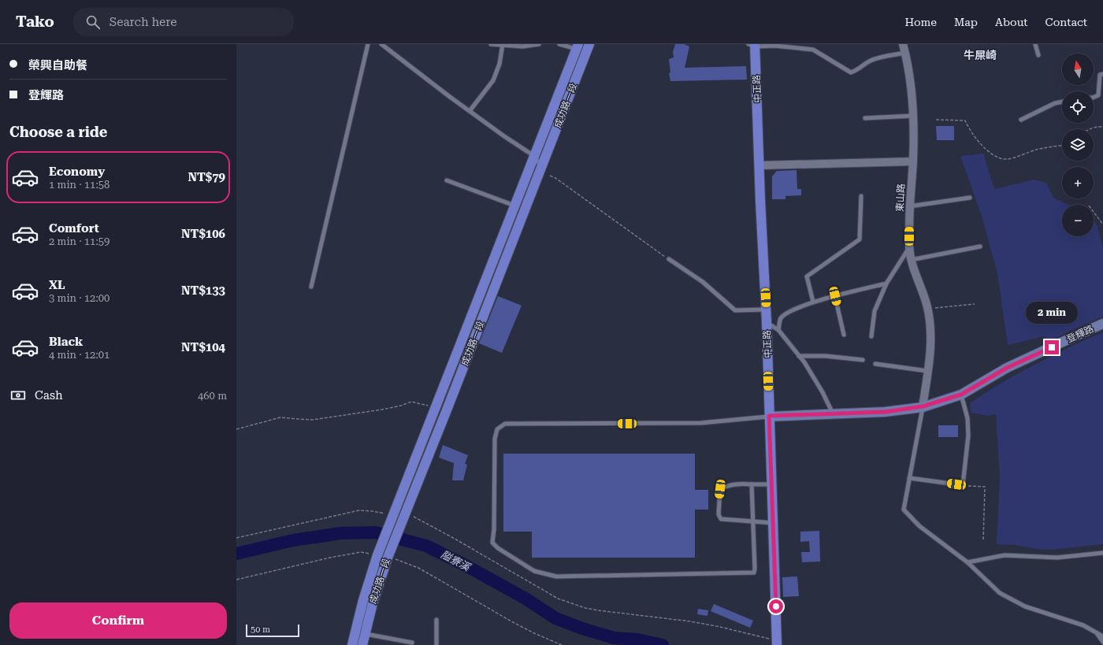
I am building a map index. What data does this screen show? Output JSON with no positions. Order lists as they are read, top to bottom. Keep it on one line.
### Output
{"streets":{"main road":["中正路","成功路一段"],"street":["東山路","登輝路"]},"crossings":[["中正路","登輝路"],["東山路","登輝路"]],"districts":["牛屎崎"],"water":["隘寮溪"],"scale_bar":"50 m","north":"top","page":{"header":"Tako","search":"Search here","nav":["Home","Map","About","Contact"],"banner":["榮興自助餐","登輝路"],"map_buttons":["+","−"],"heading":"Choose a ride","list":[{"name":"Economy","note":"1 min · 11:58","value":"NT$79"},{"name":"Comfort","note":"2 min · 11:59","value":"NT$106"},{"name":"XL","note":"3 min · 12:00","value":"NT$133"},{"name":"Black","note":"4 min · 12:01","value":"NT$104"}],"bubble":"2 min","pay":["Cash","460 m"],"buttons":"Confirm","scale":"50 m"}}
